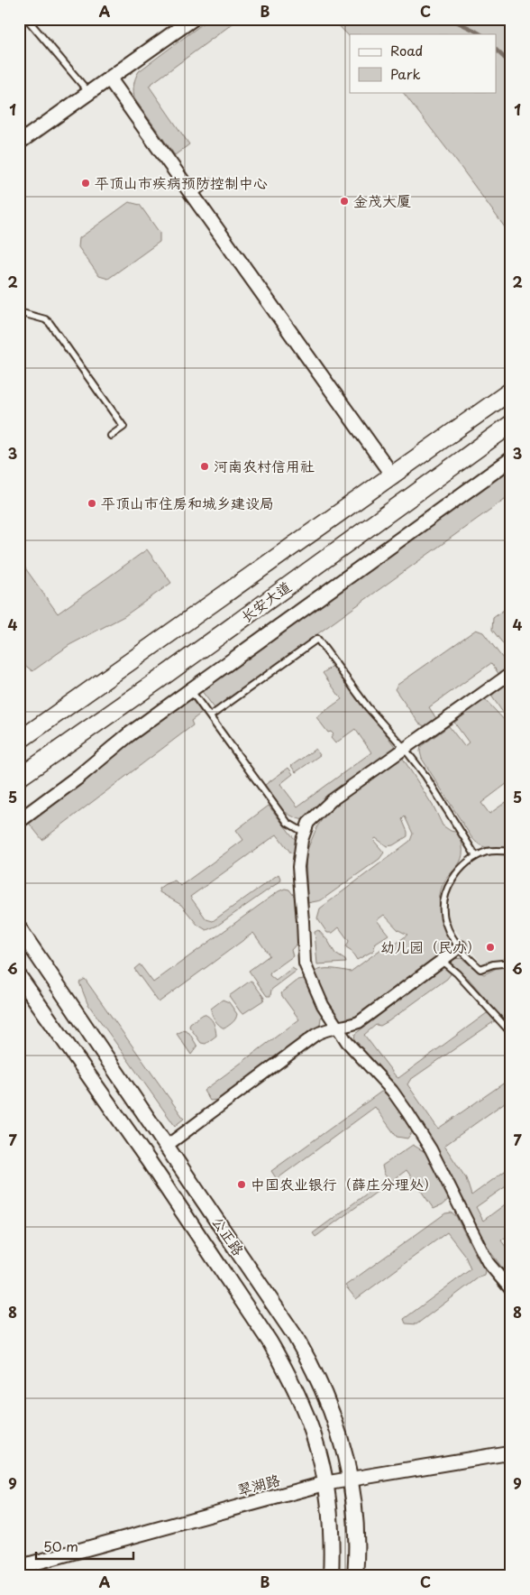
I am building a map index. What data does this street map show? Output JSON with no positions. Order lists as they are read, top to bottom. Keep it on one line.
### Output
{"streets":{"main road":["长安大道","公正路"],"street":["翠湖路"]},"crossings":[["公正路","翠湖路"]],"places":["平顶山市疾病预防控制中心","金茂大厦","河南农村信用社","平顶山市住房和城乡建设局","幼儿园（民办）","中国农业银行（薛庄分理处）"],"legend":["Road","Park"],"scale_bar":"50 m","grid":{"columns":["A","B","C"],"rows":["1","2","3","4","5","6","7","8","9"]}}
